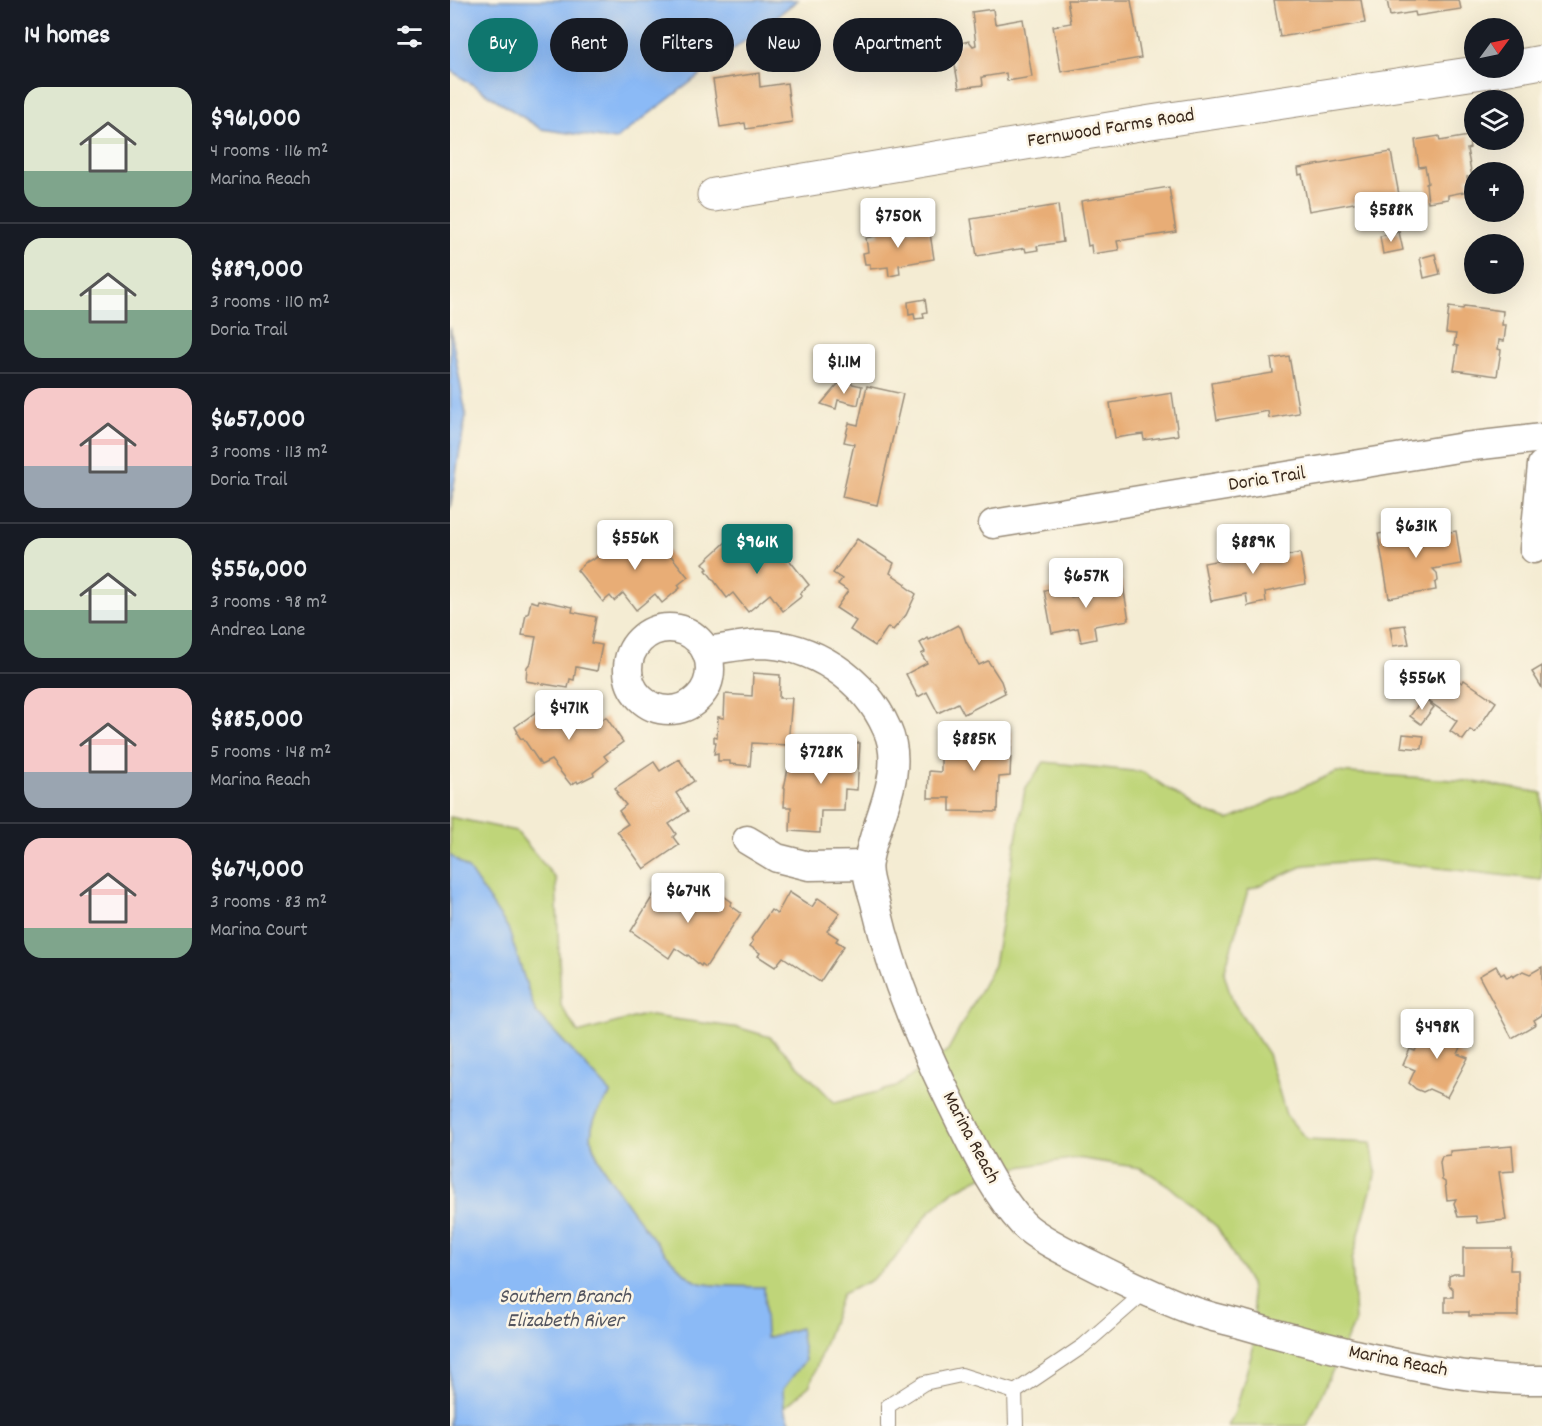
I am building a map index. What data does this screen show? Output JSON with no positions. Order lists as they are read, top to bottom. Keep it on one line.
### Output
{"streets":{"street":["Fernwood Farms Road","Doria Trail","Marina Reach"]},"water":["Southern Branch Elizabeth River"],"north":"top right","page":{"heading":"14 homes","map_buttons":["+","−"],"chip":["Buy","Rent","Filters","New","Apartment"],"list":[{"name":"$961,000","note":"4 rooms · 116 m² · Marina Reach"},{"name":"$889,000","note":"3 rooms · 110 m² · Doria Trail"},{"name":"$657,000","note":"3 rooms · 113 m² · Doria Trail"},{"name":"$556,000","note":"3 rooms · 98 m² · Andrea Lane"},{"name":"$885,000","note":"5 rooms · 148 m² · Marina Reach"},{"name":"$674,000","note":"3 rooms · 83 m² · Marina Court"}],"price":["$588K","$750K","$1.1M","$631K","$556K","$961K","$889K","$657K","$556K","$471K","$885K","$728K","$674K","$498K"]}}
